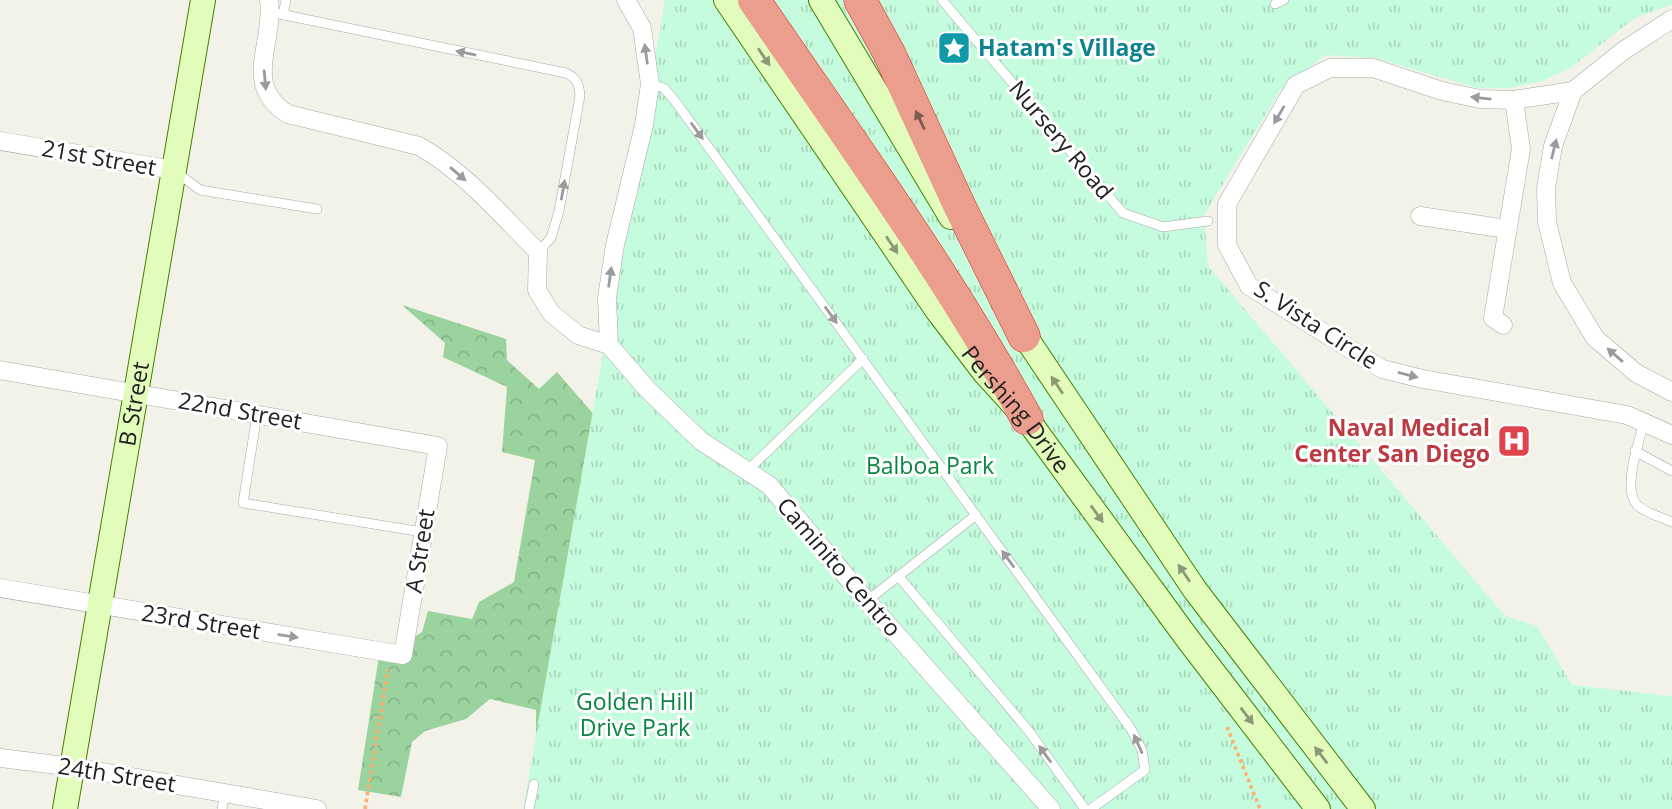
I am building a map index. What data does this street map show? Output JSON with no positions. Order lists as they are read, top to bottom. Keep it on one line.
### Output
{"streets":{"main road":["B Street","Pershing Drive"],"street":["21st Street","S. Vista Circle","22nd Street","A Street","Caminito Centro","23rd Street","24th Street"],"lane":["Nursery Road"]},"crossings":[["21st Street","B Street"],["B Street","22nd Street"],["B Street","23rd Street"],["B Street","24th Street"],["22nd Street","A Street"],["A Street","23rd Street"]],"one_way":["23rd Street"],"parks":["Balboa Park","Golden Hill Drive Park"],"places":{"place":["Hatam's Village"],"hospital":["Naval Medical Center San Diego"]}}
